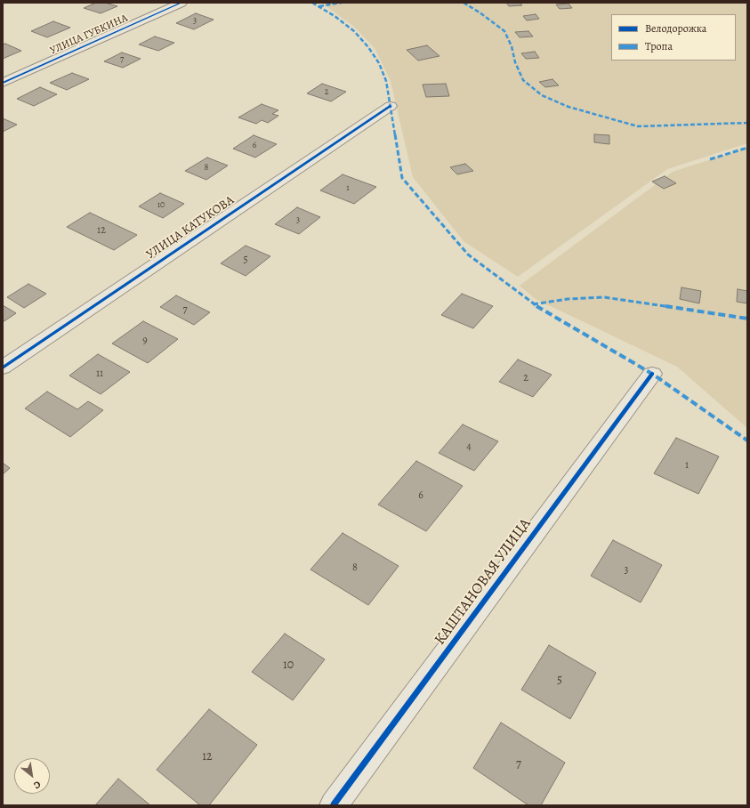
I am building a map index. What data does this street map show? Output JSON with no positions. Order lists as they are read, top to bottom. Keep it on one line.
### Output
{"streets":{"street":["УЛИЦА ГУБКИНА","УЛИЦА КАТУКОВА","КАШТАНОВАЯ УЛИЦА"]},"house_numbers":["3","7","2","6","8","1","10","3","12","5","7","9","11","2","4","1","6","8","3","10","5","12","7"],"legend":["Велодорожка","Тропа"],"north":"bottom right"}
